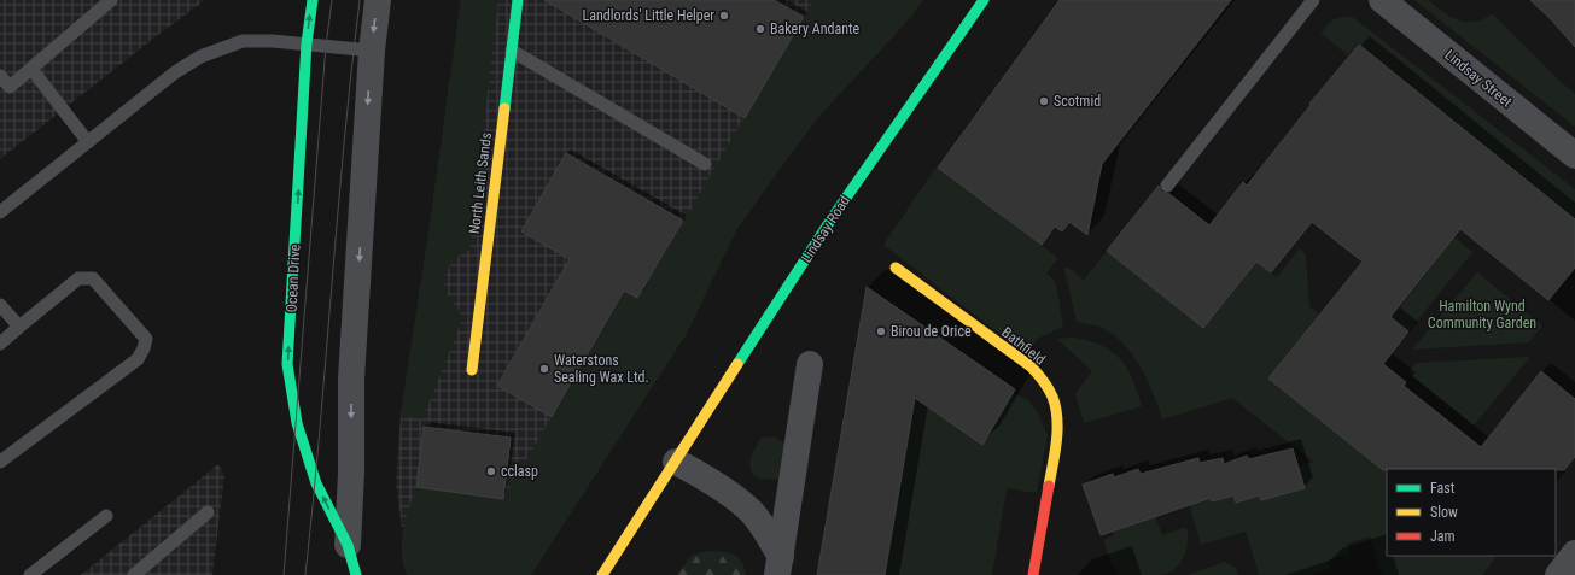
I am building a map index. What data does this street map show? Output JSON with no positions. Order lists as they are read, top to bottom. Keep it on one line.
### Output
{"streets":{"street":["Lindsay Street","North Leith Sands","Lindsay Road","Ocean Drive","Bathfield"]},"parks":["Hamilton Wynd Community Garden"],"places":["Landlords' Little Helper","Bakery Andante","Scotmid","Birou de Orice","Waterstons Sealing Wax Ltd.","cclasp"],"legend":["Fast","Slow","Jam"]}
